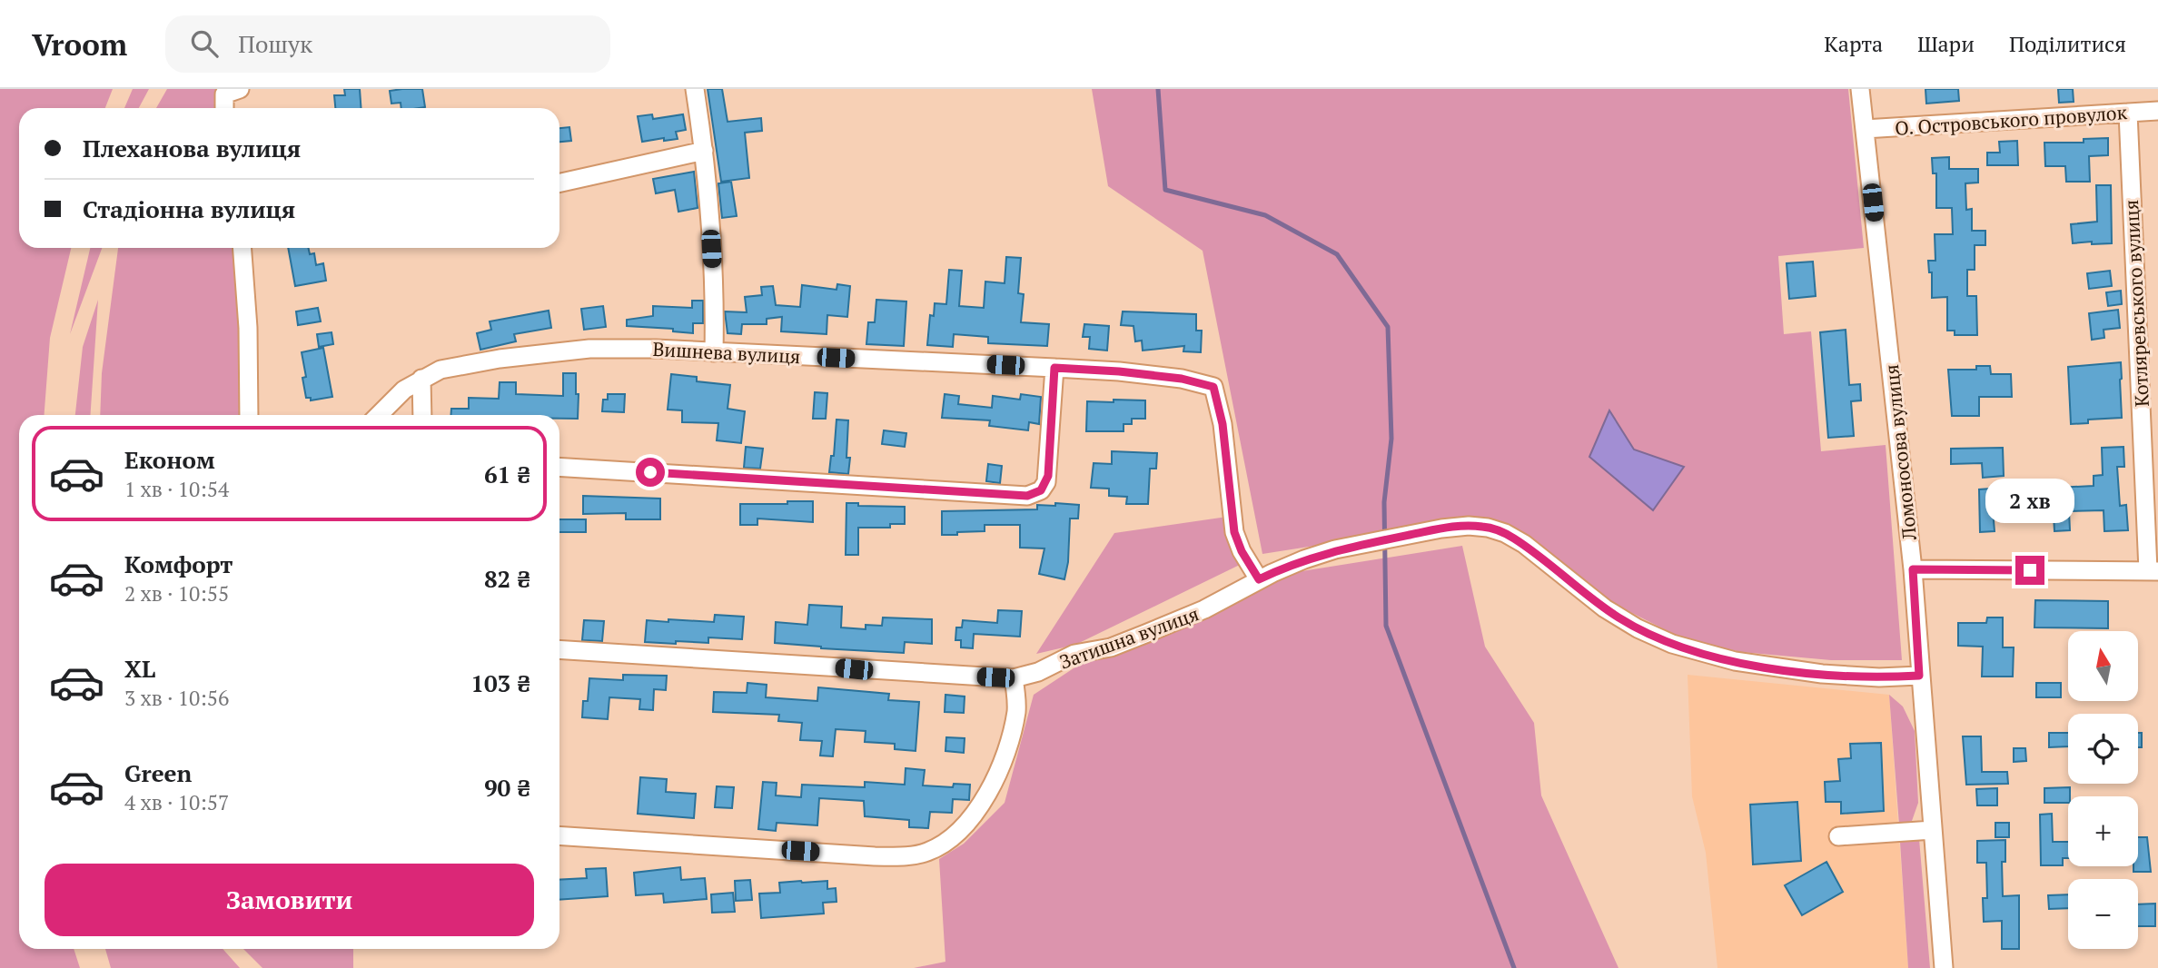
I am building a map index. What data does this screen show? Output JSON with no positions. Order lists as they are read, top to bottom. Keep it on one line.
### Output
{"streets":{"street":["O. Островського провулок","Котляревського вулиця","Вишнева вулиця","Ломоносова вулиця","Затишна вулиця"]},"crossings":[["O. Островського провулок","Котляревського вулиця"],["O. Островського провулок","Ломоносова вулиця"],["Вишнева вулиця","Затишна вулиця"],["Ломоносова вулиця","Затишна вулиця"]],"north":"top","page":{"header":"Vroom","search":"Пошук","nav":["Карта","Шари","Поділитися"],"banner":["Плеханова вулиця","Стадіонна вулиця"],"list":[{"name":"Економ","note":"1 хв · 10:54","value":"61 ₴"},{"name":"Комфорт","note":"2 хв · 10:55","value":"82 ₴"},{"name":"XL","note":"3 хв · 10:56","value":"103 ₴"},{"name":"Green","note":"4 хв · 10:57","value":"90 ₴"}],"bubble":"2 хв","map_buttons":["+","−"],"buttons":"Замовити"}}
